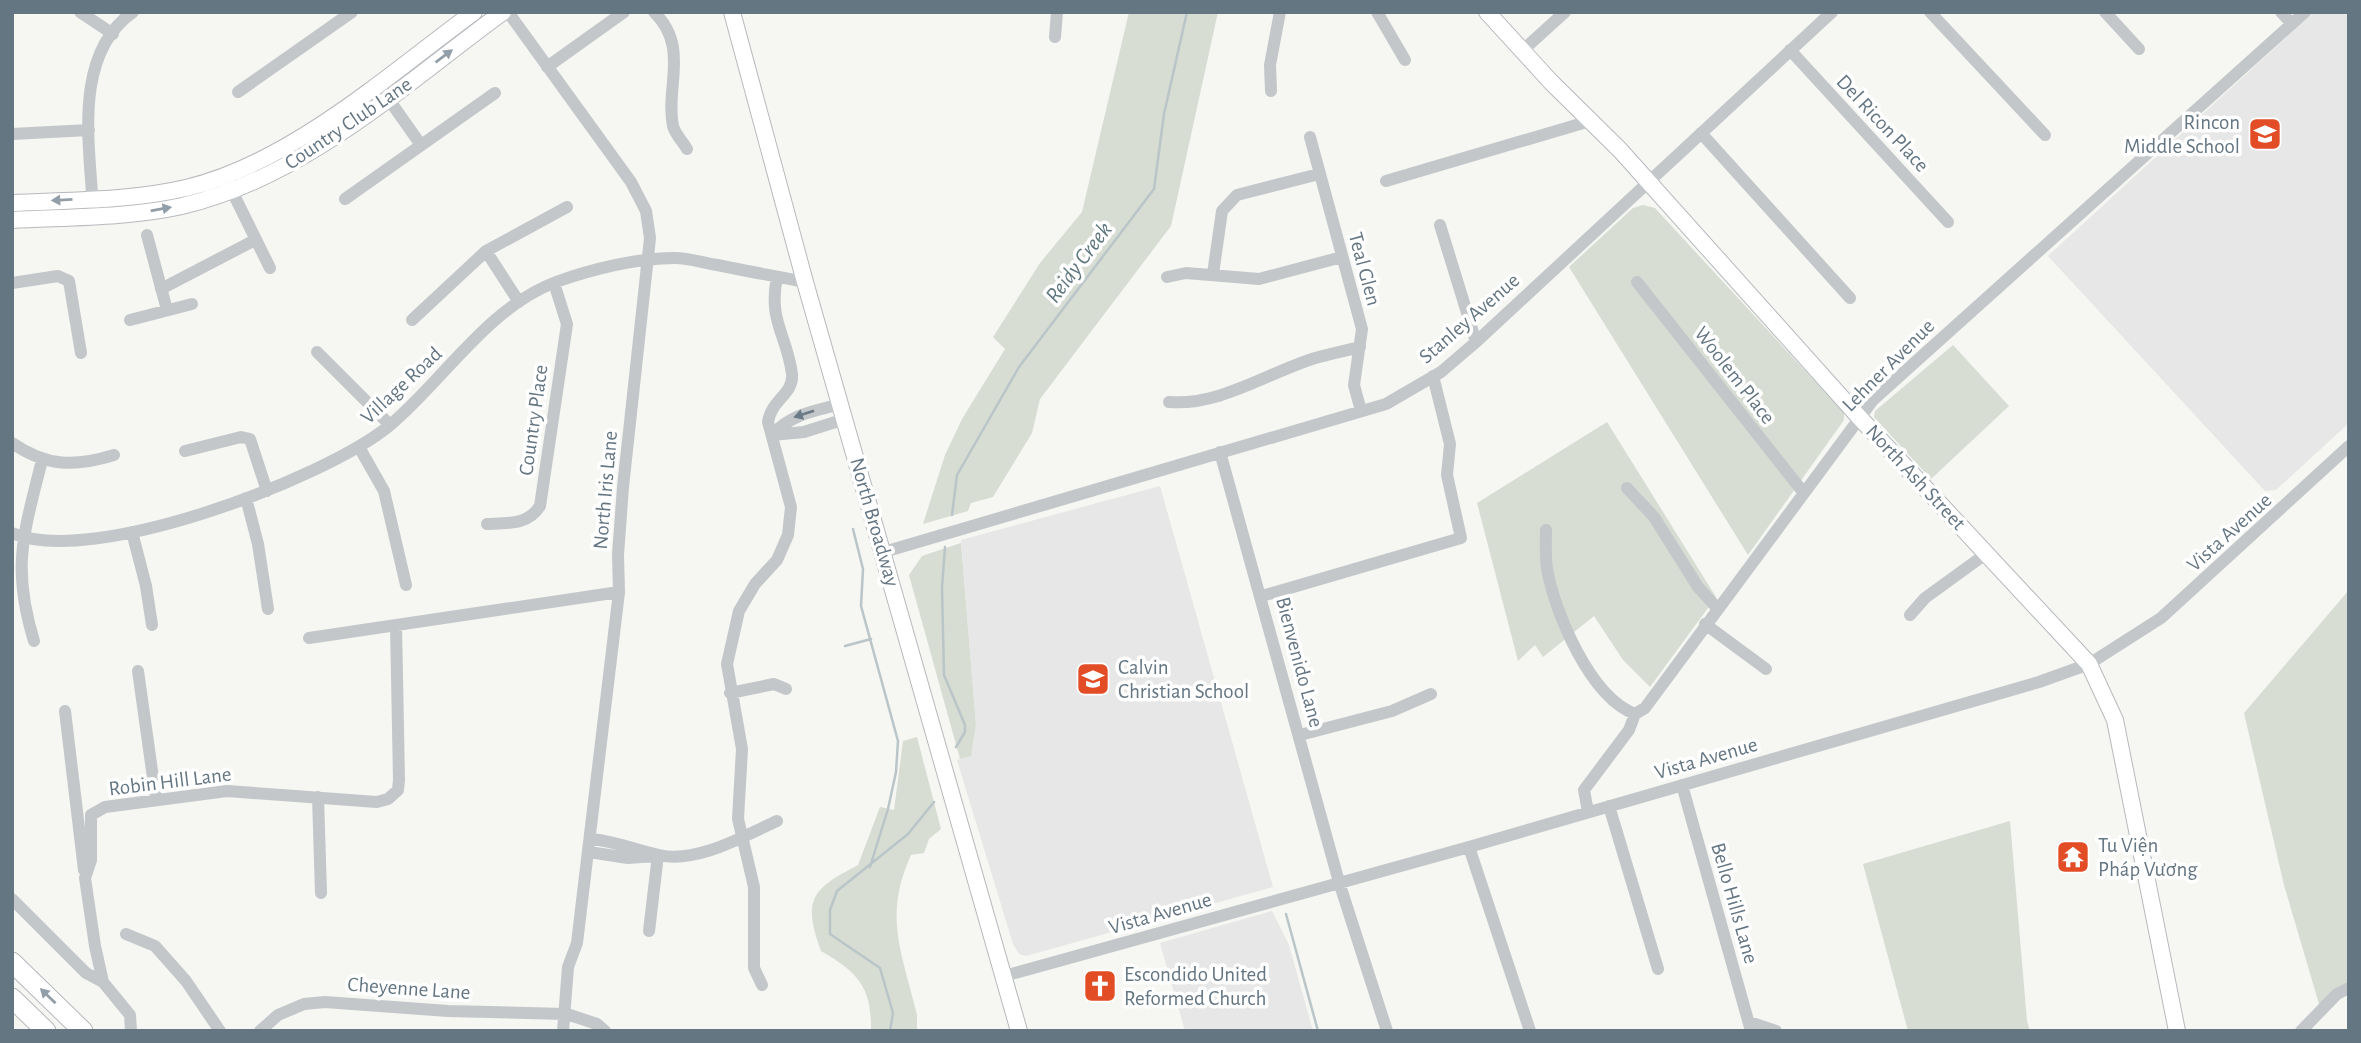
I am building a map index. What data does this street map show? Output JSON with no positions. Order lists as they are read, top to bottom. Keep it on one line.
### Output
{"streets":{"main road":["Country Club Lane","North Ash Street","North Broadway"],"street":["Del Ricon Place","Teal Glen","Stanley Avenue","Lehner Avenue","Woolem Place","Village Road","Country Place","North Iris Lane","Vista Avenue","Bienvenido Lane","Robin Hill Lane","Bello Hills Lane","Cheyenne Lane"]},"crossings":[["Country Club Lane","North Iris Lane"],["Del Ricon Place","Stanley Avenue"],["Teal Glen","Stanley Avenue"],["Stanley Avenue","North Ash Street"],["Stanley Avenue","North Broadway"],["Stanley Avenue","Bienvenido Lane"],["Lehner Avenue","Woolem Place"],["Lehner Avenue","North Ash Street"],["Lehner Avenue","Vista Avenue"],["Village Road","Country Place"],["Village Road","North Iris Lane"],["Village Road","North Broadway"],["North Ash Street","Vista Avenue"],["North Iris Lane","Cheyenne Lane"],["North Broadway","Vista Avenue"],["Vista Avenue","Bienvenido Lane"],["Vista Avenue","Bello Hills Lane"]],"water":["Reidy Creek"],"places":{"school or university":["Rincon Middle School","Calvin Christian School"],"temple":["Tu Viện Pháp Vương"],"church":["Escondido United Reformed Church"]}}
